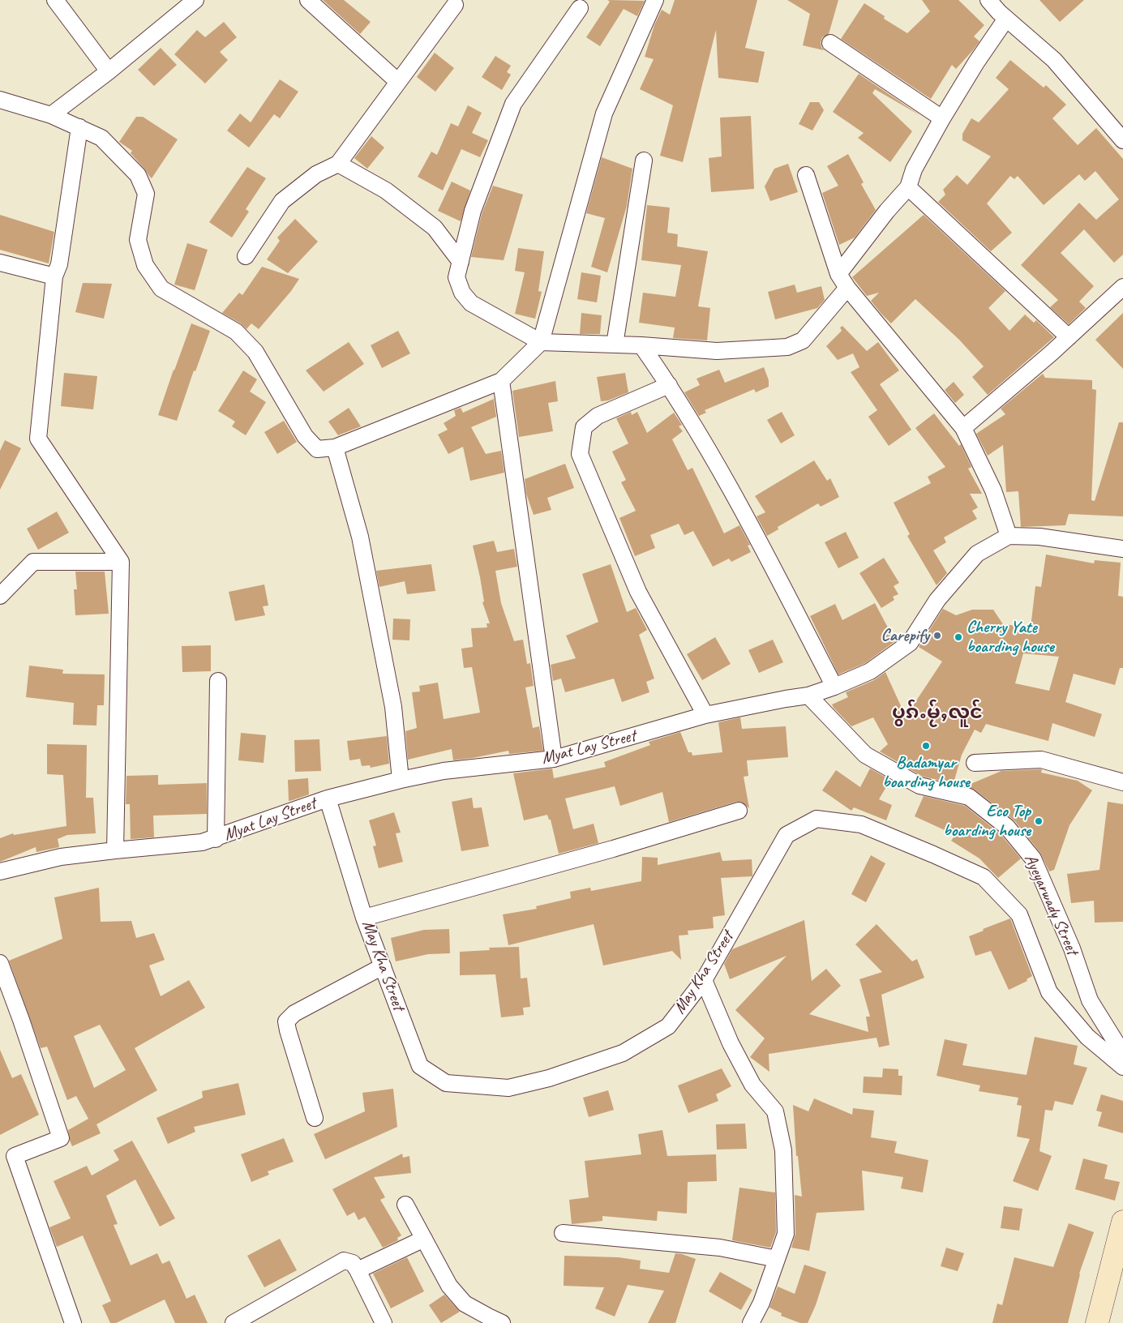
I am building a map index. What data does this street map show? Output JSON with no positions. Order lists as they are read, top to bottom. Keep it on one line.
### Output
{"streets":{"street":["Myat Lay Street","Ayeyarwady Street","May Kha Street"]},"crossings":[["Myat Lay Street","Ayeyarwady Street"],["Myat Lay Street","May Kha Street"]],"districts":["ပွၵ်ႉမႂ်ႇလူင်"],"places":["Carepify","Cherry Yate boarding house","Badamyar boarding house","Eco Top boarding house"]}
